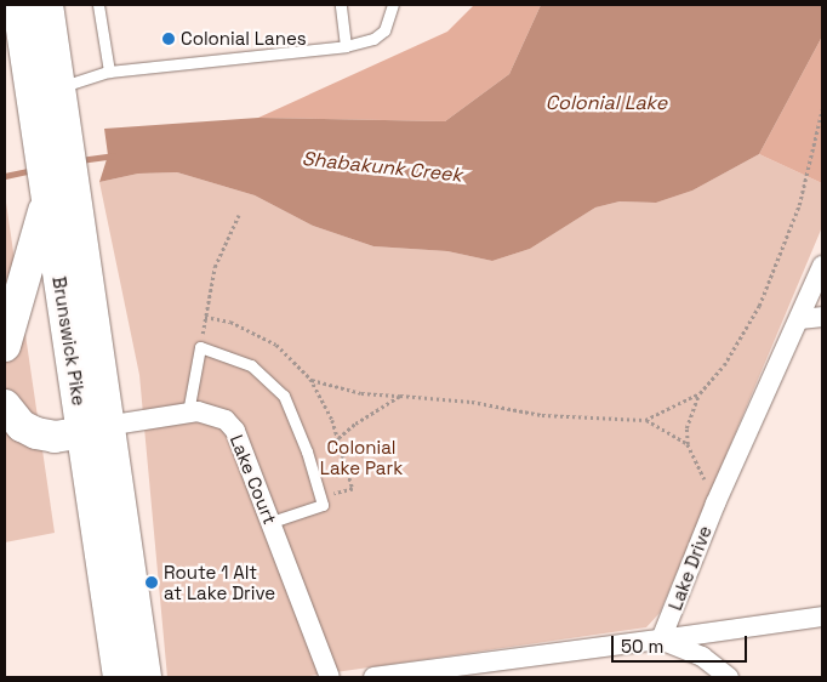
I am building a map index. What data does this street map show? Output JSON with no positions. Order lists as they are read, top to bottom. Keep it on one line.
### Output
{"streets":{"main road":["Brunswick Pike"],"street":["Lake Court","Lake Drive"]},"crossings":[["Brunswick Pike","Lake Court"]],"water":["Colonial Lake","Shabakunk Creek"],"parks":["Colonial Lake Park"],"places":["Colonial Lanes","Route 1 Alt at Lake Drive"],"scale_bar":"50 m"}
